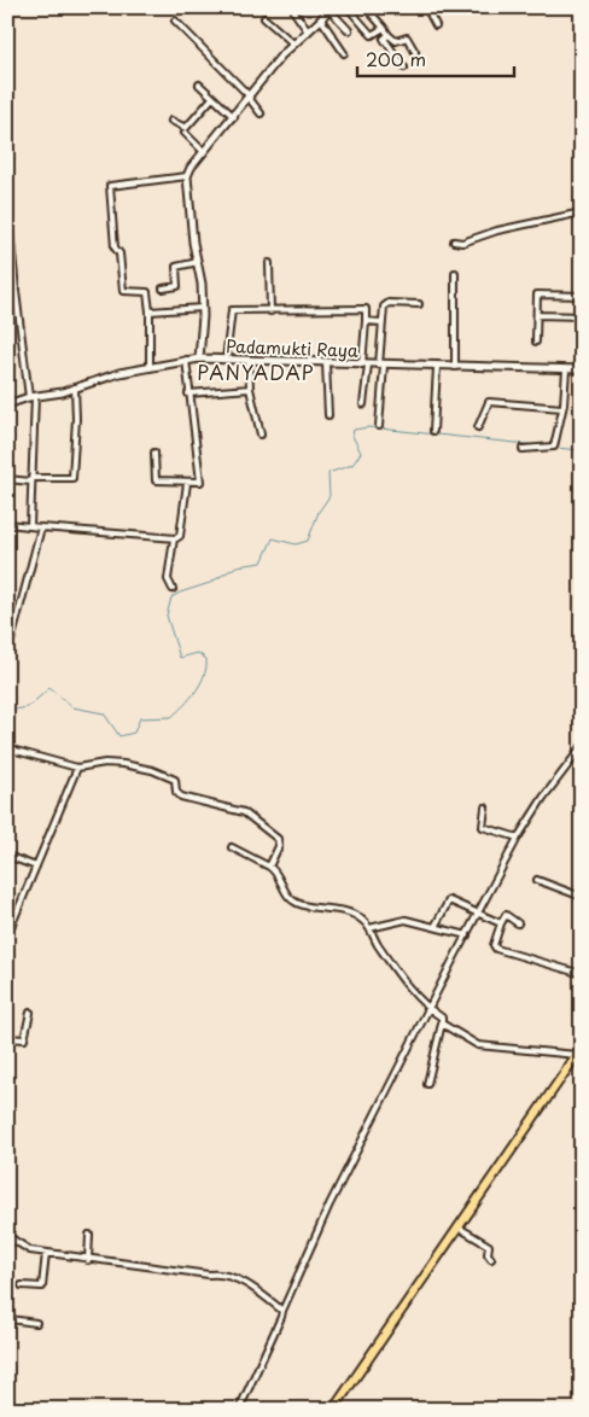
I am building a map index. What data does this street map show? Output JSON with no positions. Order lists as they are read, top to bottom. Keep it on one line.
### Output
{"streets":{"street":["Padamukti Raya"]},"districts":["PANYADAP"],"scale_bar":"200 m"}
